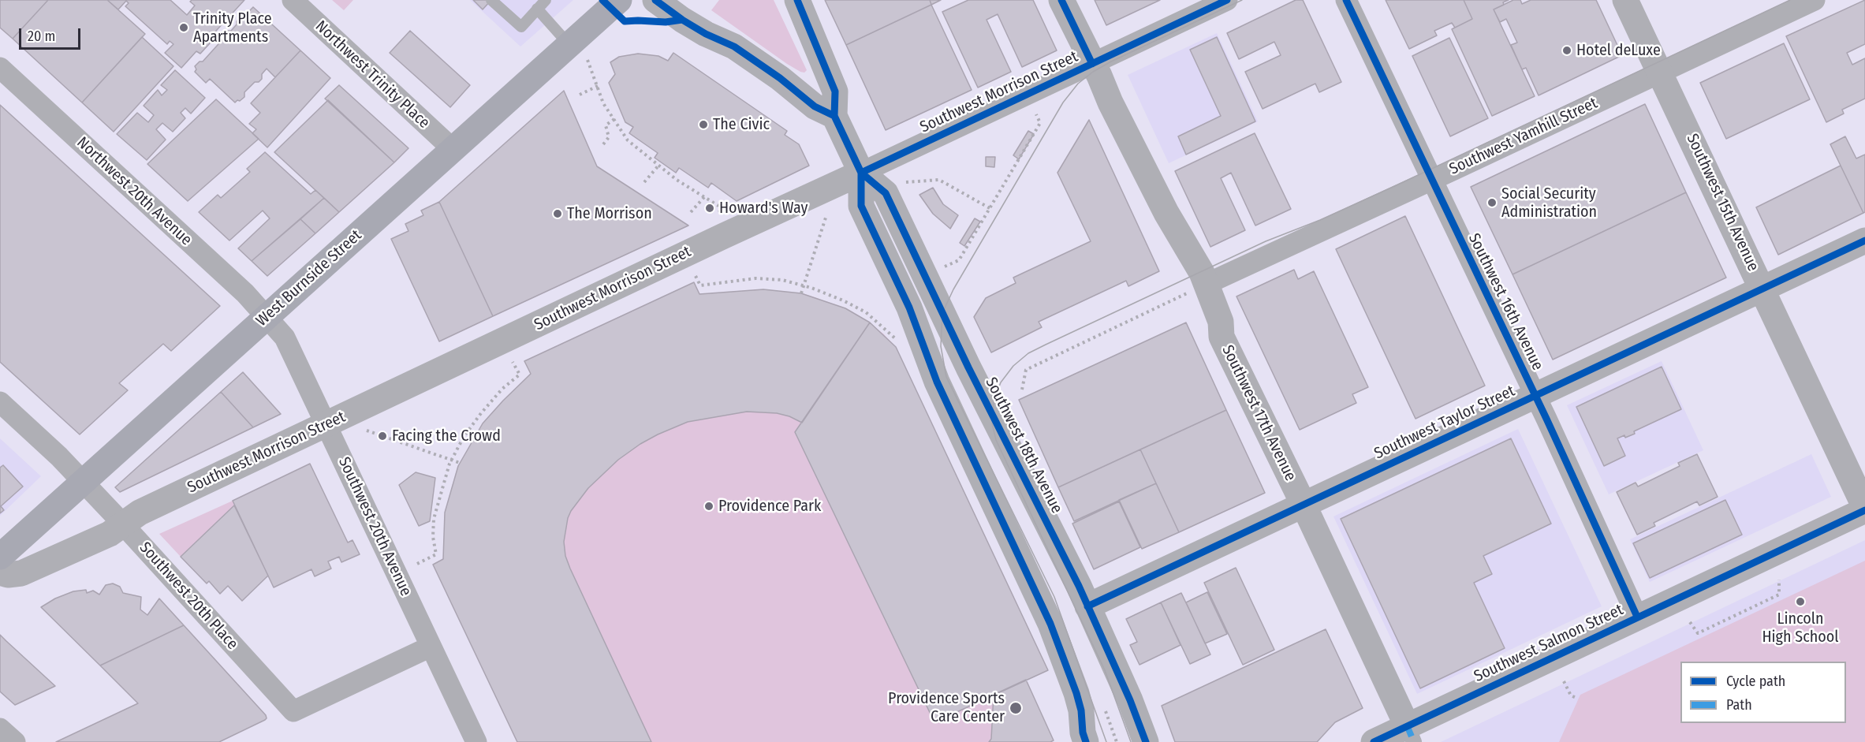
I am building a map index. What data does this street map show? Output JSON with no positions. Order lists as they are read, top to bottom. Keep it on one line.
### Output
{"streets":{"main road":["West Burnside Street"],"street":["Northwest Trinity Place","Southwest Morrison Street","Southwest Yamhill Street","Northwest 20th Avenue","Southwest 15th Avenue","Southwest 16th Avenue","Southwest 17th Avenue","Southwest Taylor Street","Southwest 18th Avenue","Southwest 20th Avenue","Southwest 20th Place","Southwest Salmon Street"]},"crossings":[["Northwest Trinity Place","West Burnside Street"],["Southwest Morrison Street","Southwest 17th Avenue"],["Southwest Morrison Street","Southwest 18th Avenue"],["Southwest Morrison Street","Southwest 20th Avenue"],["Southwest Morrison Street","Southwest 20th Place"],["Southwest Yamhill Street","Southwest 15th Avenue"],["Southwest Yamhill Street","Southwest 16th Avenue"],["Southwest Yamhill Street","Southwest 17th Avenue"],["Northwest 20th Avenue","West Burnside Street"],["Northwest 20th Avenue","Southwest 20th Avenue"],["Southwest 15th Avenue","Southwest Taylor Street"],["Southwest 15th Avenue","Southwest Salmon Street"],["West Burnside Street","Southwest 20th Avenue"],["West Burnside Street","Southwest 20th Place"],["Southwest 16th Avenue","Southwest Taylor Street"],["Southwest 16th Avenue","Southwest Salmon Street"],["Southwest 17th Avenue","Southwest Taylor Street"],["Southwest 17th Avenue","Southwest Salmon Street"],["Southwest Taylor Street","Southwest 18th Avenue"],["Southwest 20th Avenue","Southwest 20th Place"]],"places":["Trinity Place Apartments","Hotel deLuxe","The Civic","Social Security Administration","Howard's Way","The Morrison","Facing the Crowd","Providence Park","Lincoln High School","Providence Sports Care Center"],"legend":["Cycle path","Path"],"scale_bar":"20 m"}
